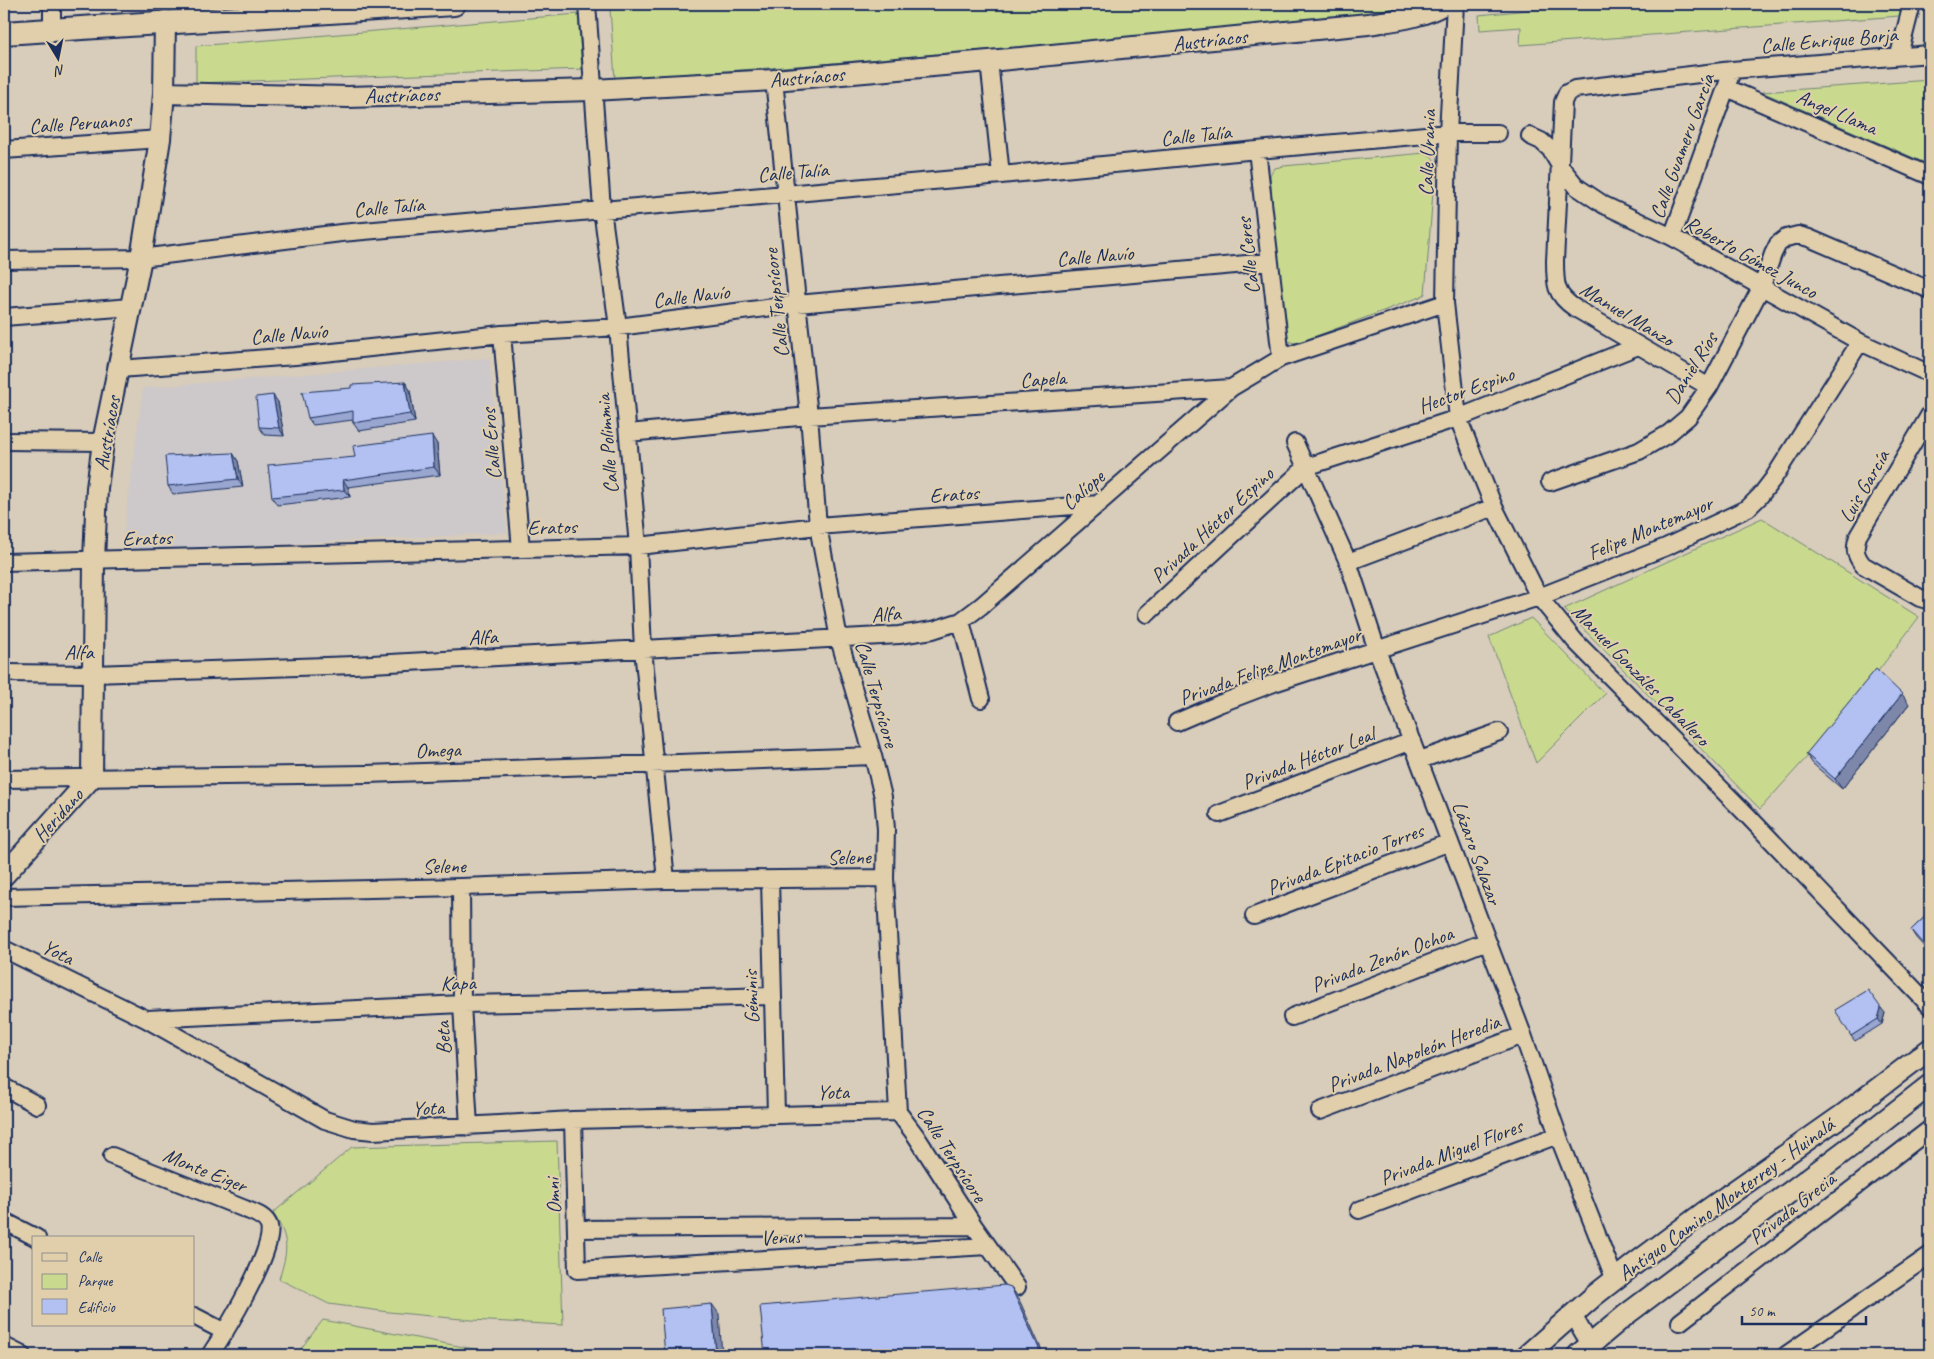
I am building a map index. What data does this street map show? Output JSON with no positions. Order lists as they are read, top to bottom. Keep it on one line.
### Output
{"streets":{"street":["Austríacos","Calle Enrique Borja","Angel Llama","Calle Peruanos","Calle Talía","Calle Guameru García","Calle Urania","Calle Navío","Calle Ceres","Roberto Gómez Junco","Calle Terpsícore","Manuel Manzo","Daniel Ríos","Capela","Hector Espino","Calle Eros","Calle Polimmia","Luis García","Calíope","Eratos","Privada Héctor Espino","Felipe Montemayor","Alfa","Privada Felipe Montemayor","Manuel Gonzáles Caballero","Omega","Privada Héctor Leal","Heridano","Lázaro Salazar","Selene","Privada Epitacio Torres","Yota","Privada Zenón Ochoa","Kapa","Géminis","Beta","Privada Napoleón Heredia","Privada Miguel Flores","Monte Eiger","Omni","Antiguo Camino Monterrey - Huinalá","Privada Grecia","Venus"]},"crossings":[["Austríacos","Calle Peruanos"],["Austríacos","Calle Talía"],["Austríacos","Calle Navío"],["Austríacos","Calle Terpsícore"],["Austríacos","Calle Polimmia"],["Austríacos","Eratos"],["Austríacos","Alfa"],["Austríacos","Omega"],["Austríacos","Heridano"],["Calle Enrique Borja","Calle Guameru García"],["Angel Llama","Calle Guameru García"],["Calle Talía","Calle Urania"],["Calle Talía","Calle Ceres"],["Calle Talía","Calle Terpsícore"],["Calle Talía","Calle Polimmia"],["Calle Guameru García","Roberto Gómez Junco"],["Calle Urania","Capela"],["Calle Urania","Manuel Gonzáles Caballero"],["Calle Navío","Calle Ceres"],["Calle Navío","Calle Terpsícore"],["Calle Navío","Calle Eros"],["Calle Navío","Calle Polimmia"],["Calle Ceres","Capela"],["Roberto Gómez Junco","Manuel Manzo"],["Roberto Gómez Junco","Daniel Ríos"],["Roberto Gómez Junco","Felipe Montemayor"],["Calle Terpsícore","Capela"],["Calle Terpsícore","Eratos"],["Calle Terpsícore","Alfa"],["Calle Terpsícore","Omega"],["Calle Terpsícore","Selene"],["Calle Terpsícore","Yota"],["Calle Terpsícore","Venus"],["Manuel Manzo","Daniel Ríos"],["Manuel Manzo","Hector Espino"],["Capela","Calle Polimmia"],["Capela","Calíope"],["Capela","Manuel Gonzáles Caballero"],["Hector Espino","Privada Héctor Espino"],["Hector Espino","Manuel Gonzáles Caballero"],["Hector Espino","Lázaro Salazar"],["Calle Eros","Eratos"],["Calle Polimmia","Eratos"],["Calle Polimmia","Alfa"],["Calle Polimmia","Omega"],["Calle Polimmia","Selene"],["Calíope","Eratos"],["Calíope","Alfa"],["Privada Héctor Espino","Lázaro Salazar"],["Felipe Montemayor","Privada Felipe Montemayor"],["Felipe Montemayor","Manuel Gonzáles Caballero"],["Felipe Montemayor","Lázaro Salazar"],["Privada Felipe Montemayor","Lázaro Salazar"],["Omega","Heridano"],["Privada Héctor Leal","Lázaro Salazar"],["Lázaro Salazar","Privada Epitacio Torres"],["Lázaro Salazar","Privada Zenón Ochoa"],["Lázaro Salazar","Privada Napoleón Heredia"],["Lázaro Salazar","Privada Miguel Flores"],["Lázaro Salazar","Antiguo Camino Monterrey - Huinalá"],["Selene","Géminis"],["Selene","Beta"],["Yota","Kapa"],["Yota","Géminis"],["Yota","Beta"],["Yota","Omni"],["Kapa","Géminis"],["Kapa","Beta"],["Omni","Venus"]],"legend":["Calle","Parque","Edificio"],"scale_bar":"50 m","north":"bottom"}
